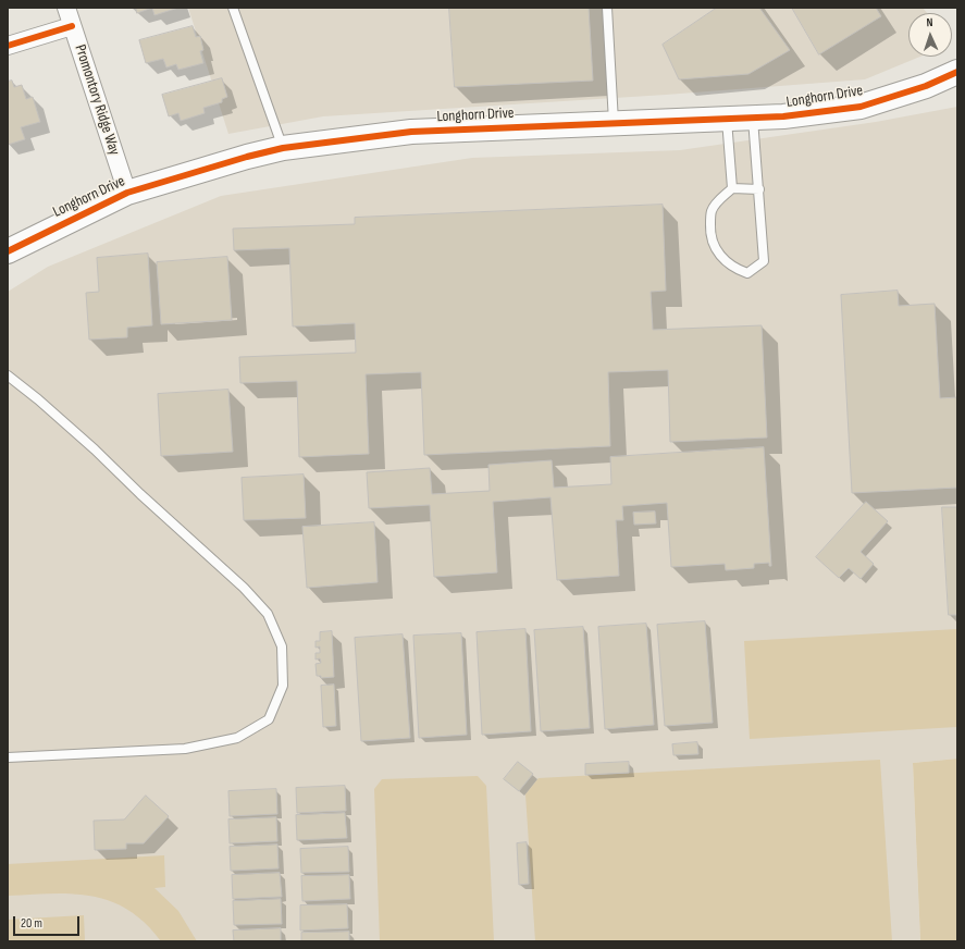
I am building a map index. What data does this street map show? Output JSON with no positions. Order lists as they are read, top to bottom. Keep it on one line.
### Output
{"streets":{"street":["Longhorn Drive","Promontory Ridge Way"]},"crossings":[["Longhorn Drive","Promontory Ridge Way"]],"scale_bar":"20 m","north":"top"}
